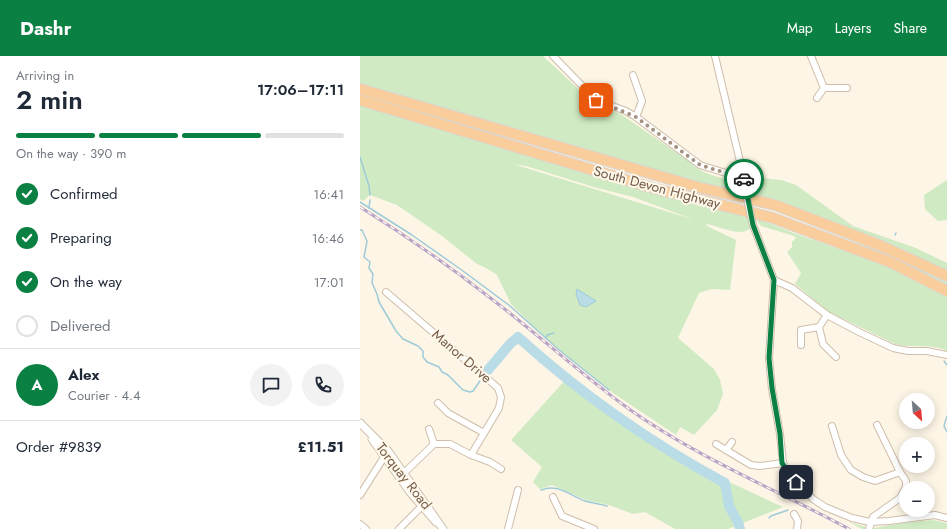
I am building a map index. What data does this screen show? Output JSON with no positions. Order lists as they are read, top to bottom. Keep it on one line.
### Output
{"streets":{"highway":["South Devon Highway"],"street":["Manor Drive","Torquay Road"]},"north":"bottom right","page":{"header":"Dashr","nav":["Map","Layers","Share"],"heading":["2 min","Arriving in","17:06–17:11"],"panel":["Alex","Courier · 4.4","Order #9839","£11.51"],"bar":"On the way · 390 m","list":[["Confirmed","16:41"],["Preparing","16:46"],["On the way","17:01"],"Delivered"],"round":"A","map_buttons":["+","−"]}}
